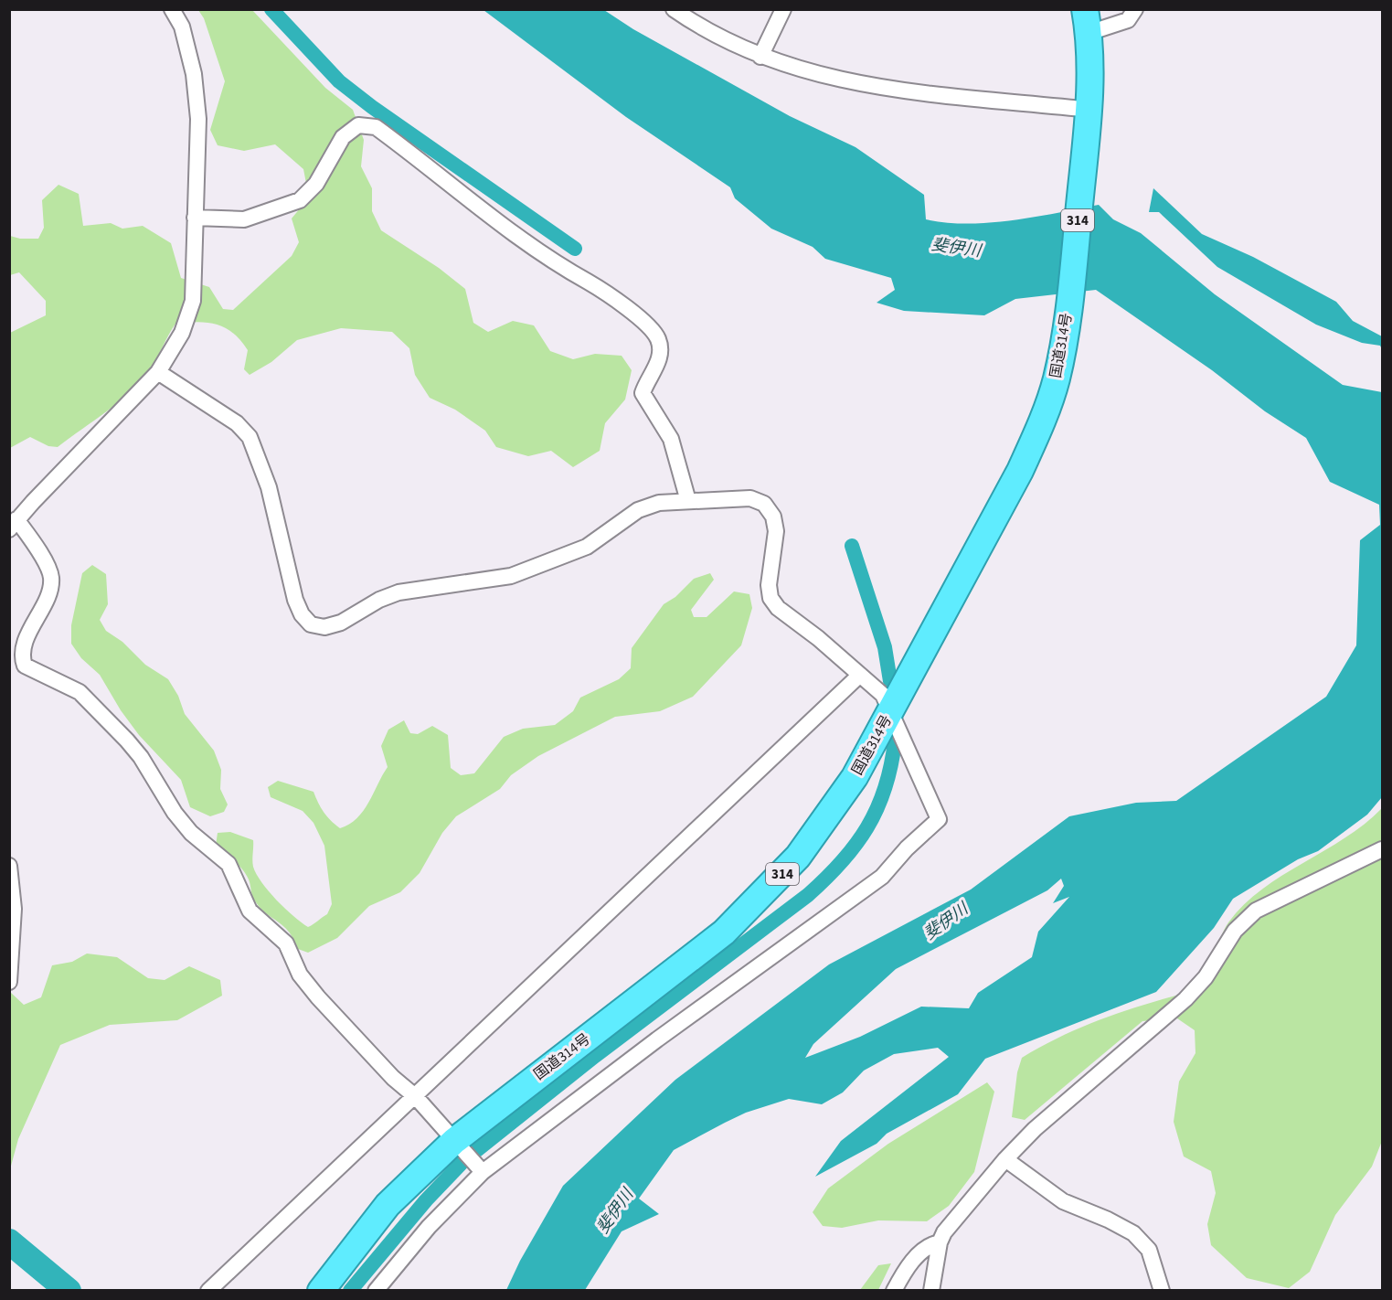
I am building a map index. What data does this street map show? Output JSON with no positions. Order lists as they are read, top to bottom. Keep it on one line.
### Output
{"streets":{"highway":["314","国道314号"]},"water":["斐伊川"]}
